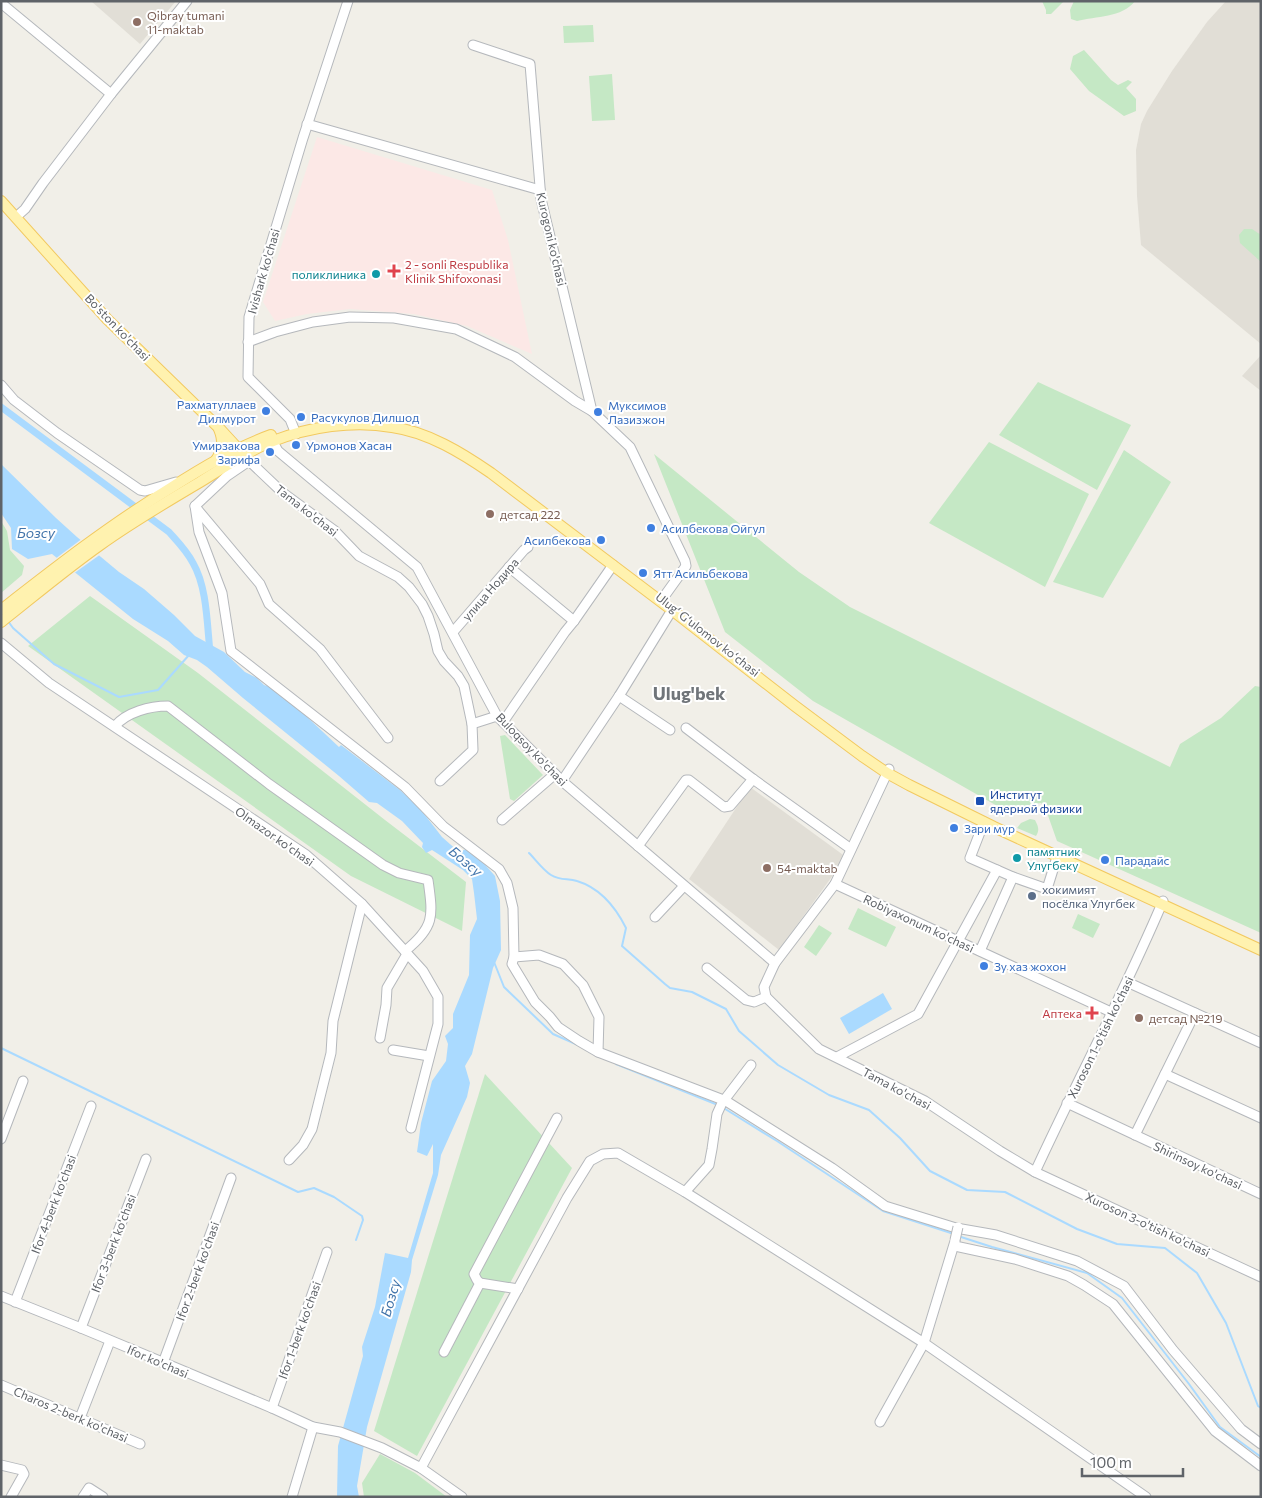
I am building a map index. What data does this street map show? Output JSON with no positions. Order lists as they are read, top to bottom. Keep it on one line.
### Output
{"streets":{"main road":["Bo'ston ko'chasi","Ulugʻ Gʻulomov koʻchasi"],"street":["Kurogoni ko'chasi","Ivishark ko'chasi","Tama ko'chasi","улица Нодира","Buloqsoy ko'chasi","Olmazor ko'chasi","Robiyaxonum ko'chasi","Хuroson 1-o'tish ko'chasi","Shirinsoy ko'chasi","Ifor 4-berk ko'chasi","Xuroson 3-o'tish ko'chasi","Ifor 3-berk ko'chasi","Ifor 2-berk ko'chasi","Ifor 1-berk ko'chasi","Ifor ko'chasi","Charos 2-berk ko'chasi"]},"crossings":[["Ivishark ko'chasi","Ulugʻ Gʻulomov koʻchasi"],["Bo'ston ko'chasi","Tama ko'chasi"],["Bo'ston ko'chasi","Ulugʻ Gʻulomov koʻchasi"],["Tama ko'chasi","Ulugʻ Gʻulomov koʻchasi"],["Tama ko'chasi","Хuroson 1-o'tish ko'chasi"],["Tama ko'chasi","Xuroson 3-o'tish ko'chasi"],["улица Нодира","Buloqsoy ko'chasi"],["Ulugʻ Gʻulomov koʻchasi","Buloqsoy ko'chasi"],["Ulugʻ Gʻulomov koʻchasi","Хuroson 1-o'tish ko'chasi"],["Robiyaxonum ko'chasi","Хuroson 1-o'tish ko'chasi"],["Хuroson 1-o'tish ko'chasi","Shirinsoy ko'chasi"],["Хuroson 1-o'tish ko'chasi","Xuroson 3-o'tish ko'chasi"],["Ifor 4-berk ko'chasi","Ifor ko'chasi"],["Ifor 3-berk ko'chasi","Ifor ko'chasi"],["Ifor 2-berk ko'chasi","Ifor ko'chasi"],["Ifor 1-berk ko'chasi","Ifor ko'chasi"]],"districts":["Ulug'bek"],"water":["Бозсу"],"places":{"other":["Qibray tumani 11-maktab","поликлиника","Рахматуллаев Дилмурот","Муксимов Лазизжон","Расукулов Дилшод","Урмонов Хасан","Умирзакова Зарифа","детсад 222","Асилбекова Ойгул","Асилбекова","Ятт Асильбекова","Зари мур","памятник Улугбеку","Парадайс","54-maktab","хокимият посёлка Улугбек","Зу хаз жохон","детсад №219"],"health":["2 - sonli Respublika Klinik Shifoxonasi","Аптека"],"transit":["Институт ядерной физики"]},"scale_bar":"100 m"}
